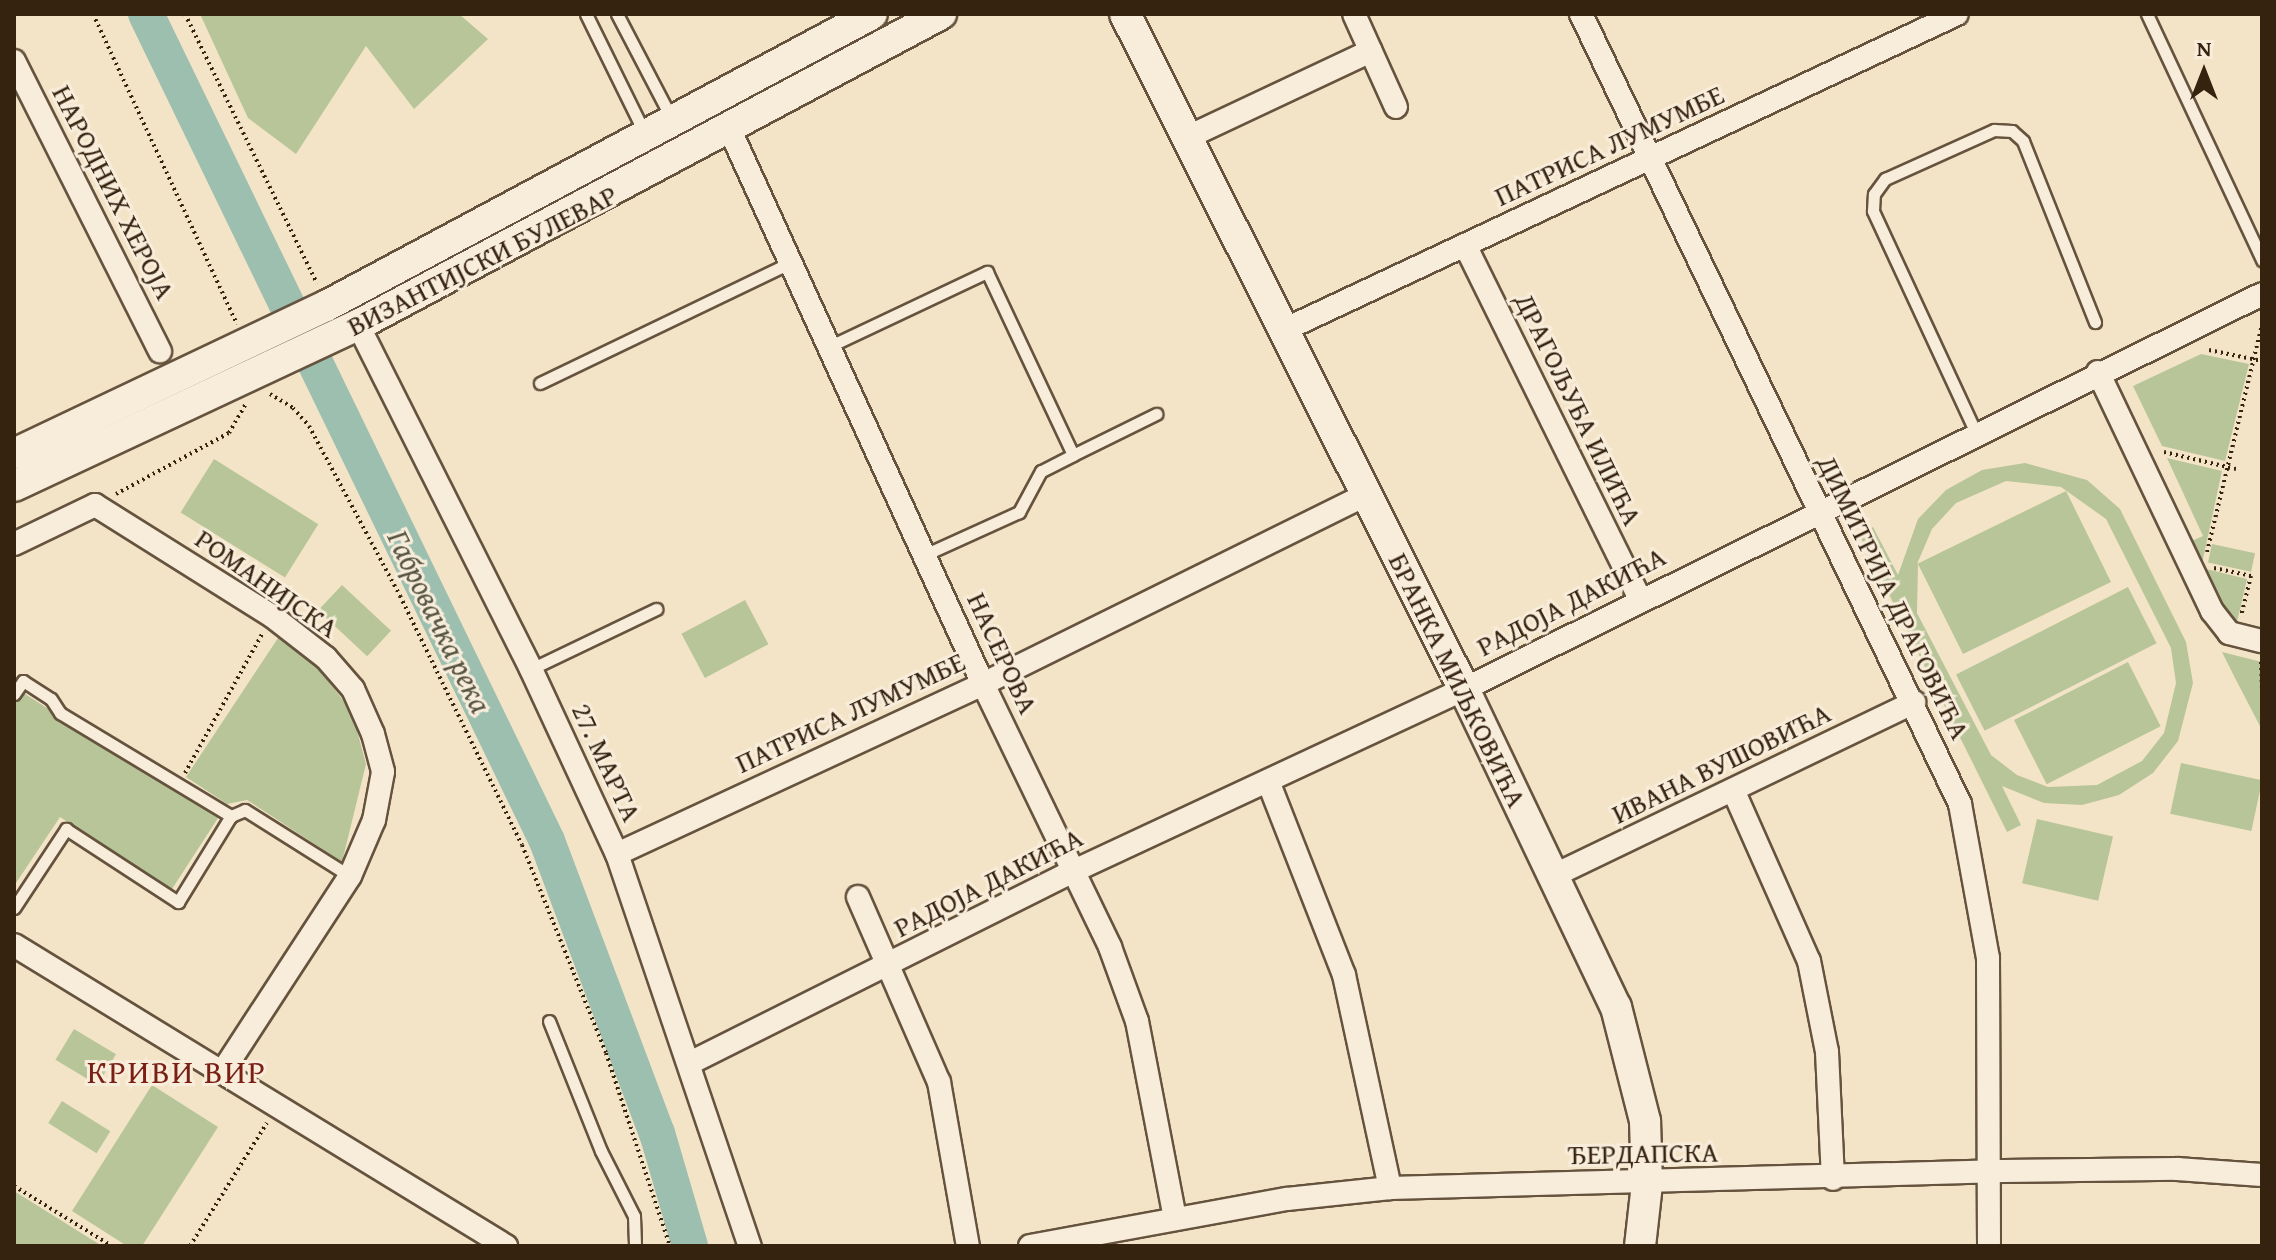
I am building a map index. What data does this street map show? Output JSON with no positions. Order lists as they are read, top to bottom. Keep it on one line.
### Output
{"streets":{"street":["ПАТРИСА ЛУМУМБЕ","НАРОДНИХ ХЕРОЈА","ВИЗАНТИЈСКИ БУЛЕВАР","ДРАГОЉУБА ИЛИЋА","РОМАНИЈСКА","ДИМИТРИЈА ДРАГОВИЋА","РАДОЈА ДАКИЋА","НАСЕРОВА","БРАНКА МИЉКОВИЋА","27. МАРТА","ИВАНА ВУШОВИЋА","ЂЕРДАПСКА"]},"crossings":[["ПАТРИСА ЛУМУМБЕ","ДРАГОЉУБА ИЛИЋА"],["ПАТРИСА ЛУМУМБЕ","ДИМИТРИЈА ДРАГОВИЋА"],["ПАТРИСА ЛУМУМБЕ","НАСЕРОВА"],["ПАТРИСА ЛУМУМБЕ","БРАНКА МИЉКОВИЋА"],["ПАТРИСА ЛУМУМБЕ","27. МАРТА"],["ВИЗАНТИЈСКИ БУЛЕВАР","НАСЕРОВА"],["ВИЗАНТИЈСКИ БУЛЕВАР","27. МАРТА"],["ДРАГОЉУБА ИЛИЋА","РАДОЈА ДАКИЋА"],["ДИМИТРИЈА ДРАГОВИЋА","РАДОЈА ДАКИЋА"],["ДИМИТРИЈА ДРАГОВИЋА","ИВАНА ВУШОВИЋА"],["ДИМИТРИЈА ДРАГОВИЋА","ЂЕРДАПСКА"],["РАДОЈА ДАКИЋА","НАСЕРОВА"],["РАДОЈА ДАКИЋА","БРАНКА МИЉКОВИЋА"],["РАДОЈА ДАКИЋА","27. МАРТА"],["НАСЕРОВА","ЂЕРДАПСКА"],["БРАНКА МИЉКОВИЋА","ИВАНА ВУШОВИЋА"],["БРАНКА МИЉКОВИЋА","ЂЕРДАПСКА"]],"districts":["КРИВИ ВИР"],"water":["Габровачка река"],"north":"top"}
